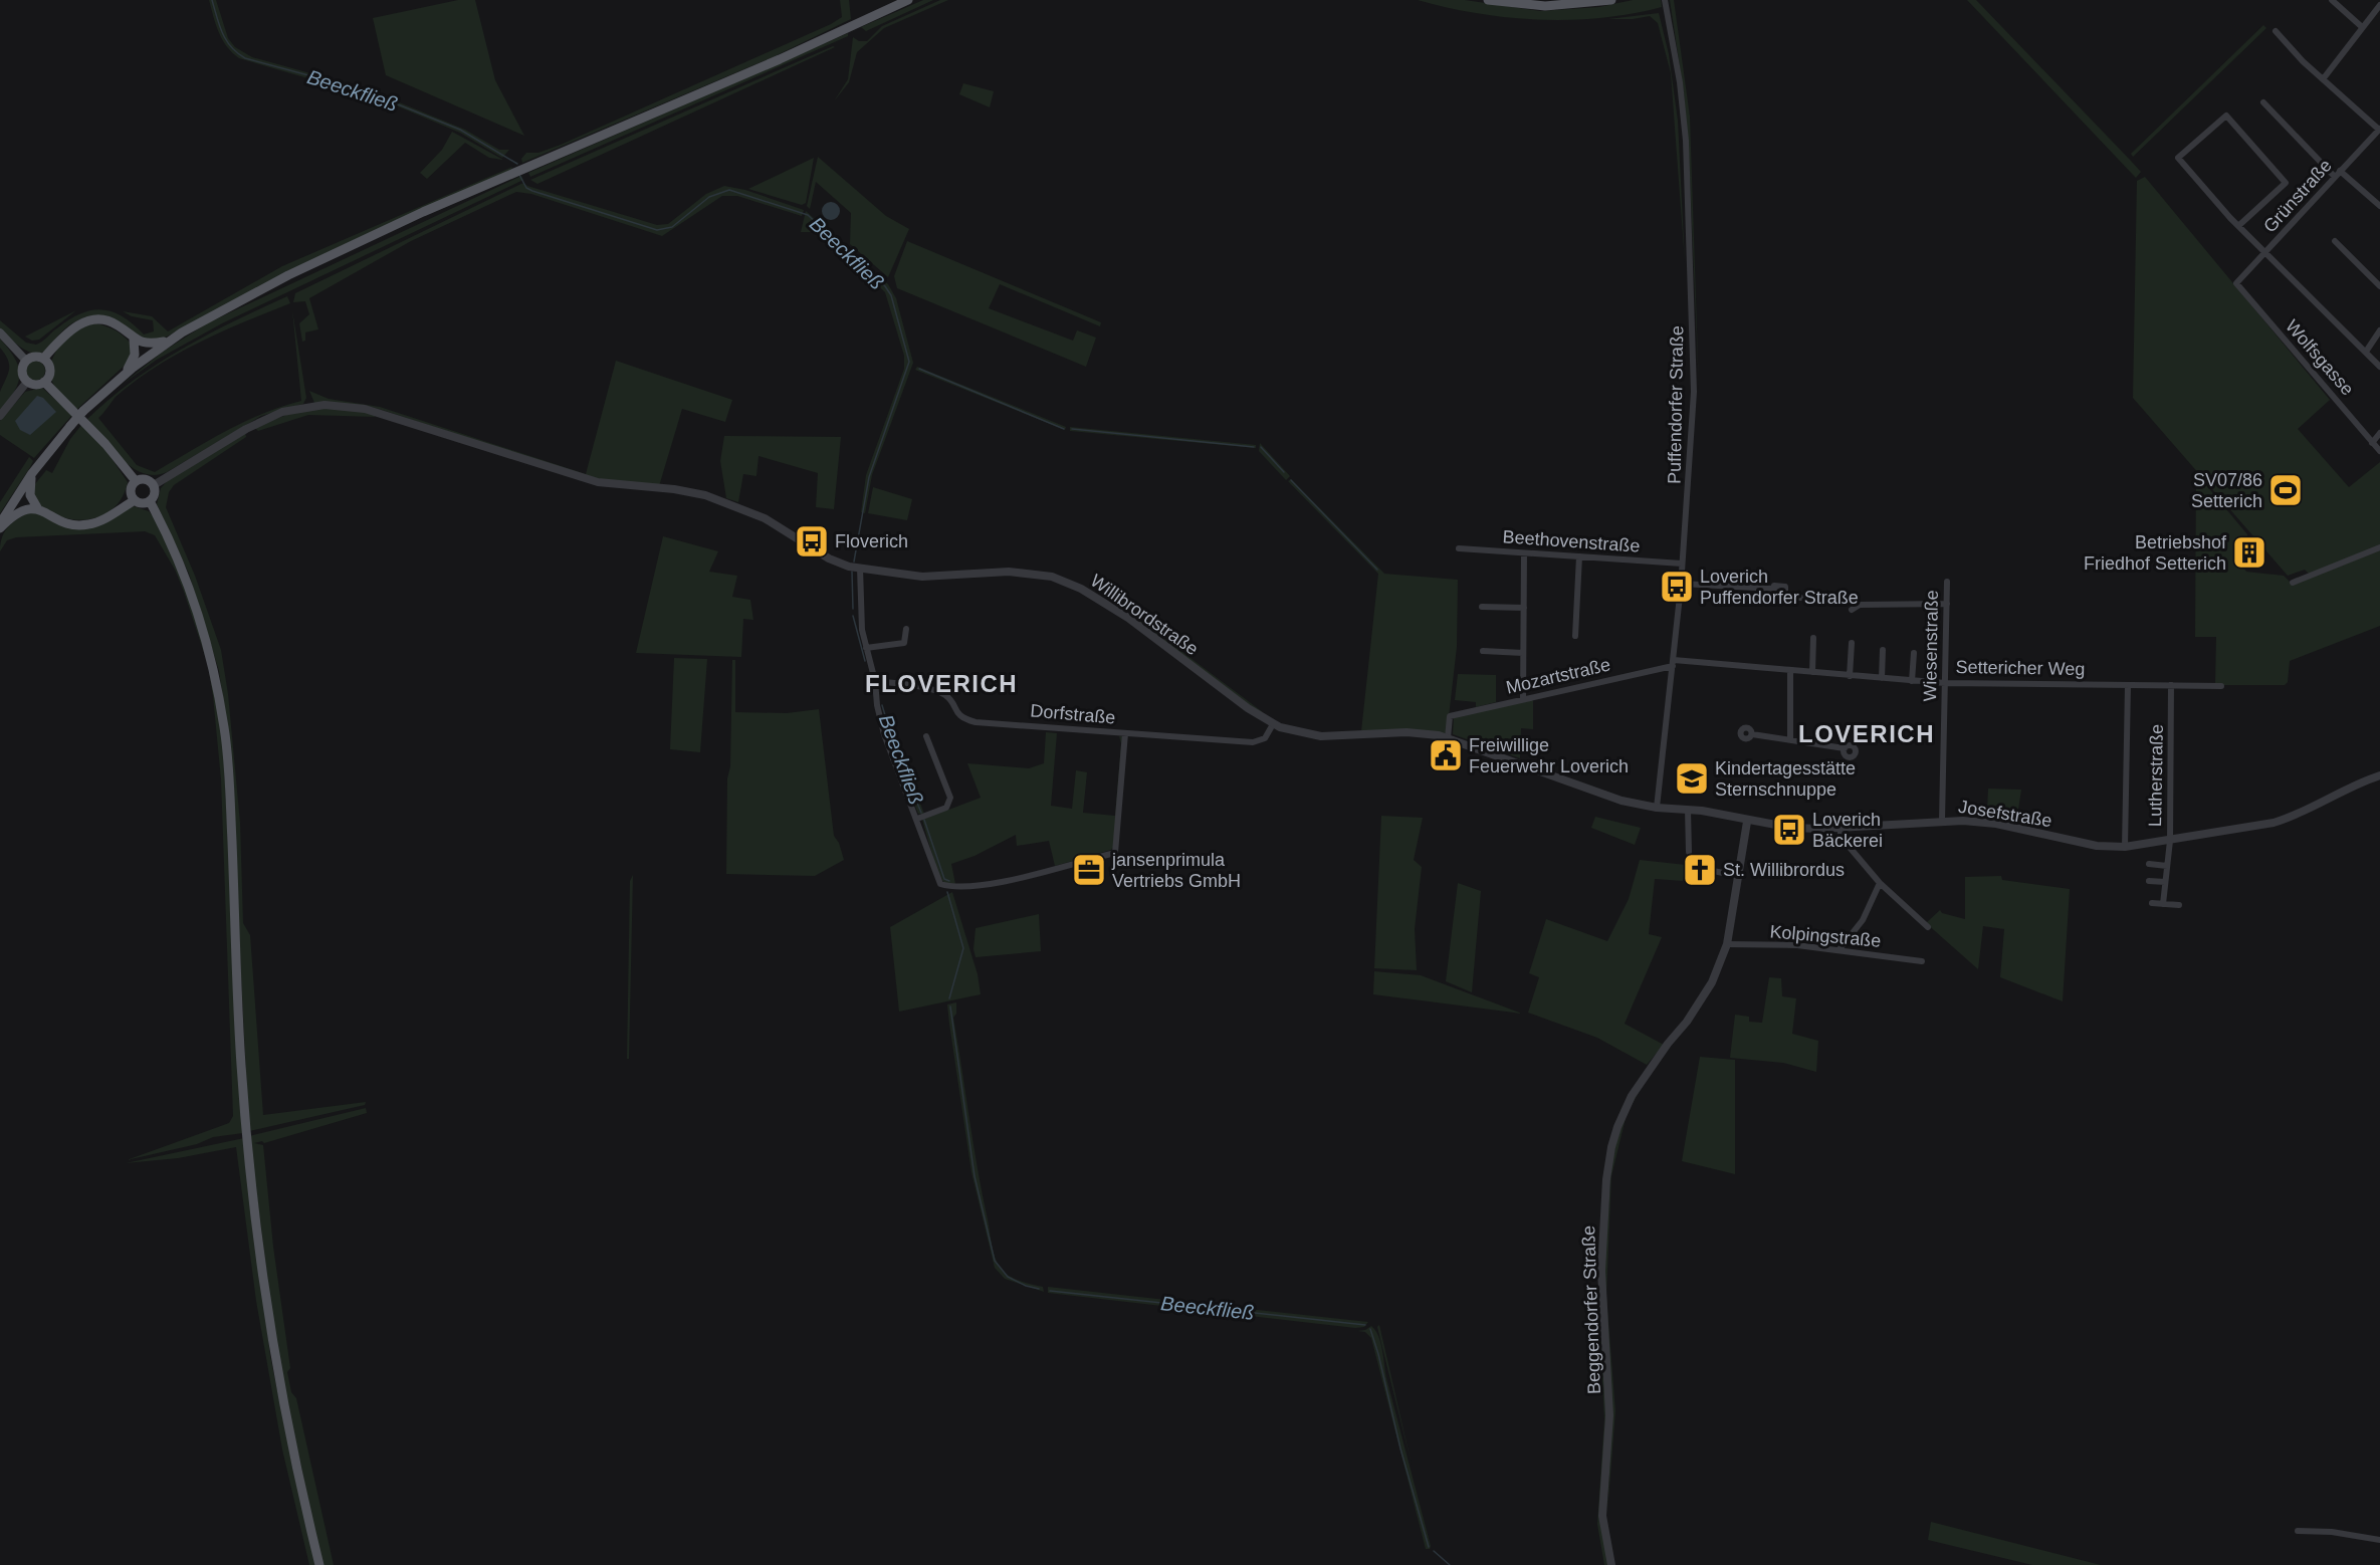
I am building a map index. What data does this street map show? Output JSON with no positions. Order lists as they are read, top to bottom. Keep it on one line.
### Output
{"streets":{"street":["Grünstraße","Wolfsgasse","Puffendorfer Straße","Beethovenstraße","Willibrordstraße","Wiesenstraße","Settericher Weg","Mozartstraße","Dorfstraße","Lutherstraße","Josefstraße","Kolpingstraße","Beggendorfer Straße"]},"crossings":[["Grünstraße","Wolfsgasse"],["Puffendorfer Straße","Beethovenstraße"],["Puffendorfer Straße","Settericher Weg"],["Puffendorfer Straße","Mozartstraße"],["Puffendorfer Straße","Josefstraße"],["Willibrordstraße","Dorfstraße"],["Willibrordstraße","Josefstraße"],["Wiesenstraße","Settericher Weg"],["Wiesenstraße","Josefstraße"],["Settericher Weg","Mozartstraße"],["Settericher Weg","Lutherstraße"],["Mozartstraße","Josefstraße"],["Dorfstraße","Josefstraße"],["Lutherstraße","Josefstraße"],["Josefstraße","Beggendorfer Straße"],["Kolpingstraße","Beggendorfer Straße"]],"districts":["FLOVERICH","LOVERICH"],"water":["Beeckfließ"],"places":{"sports":["SV07/86 Setterich"],"bus stop":["Floverich","Loverich Puffendorfer Straße","Loverich Bäckerei"],"building":["Betriebshof Friedhof Setterich"],"public building":["Freiwillige Feuerwehr Loverich"],"school or university":["Kindertagesstätte Sternschnuppe"],"office":["jansenprimula Vertriebs GmbH"],"church":["St. Willibrordus"]}}
